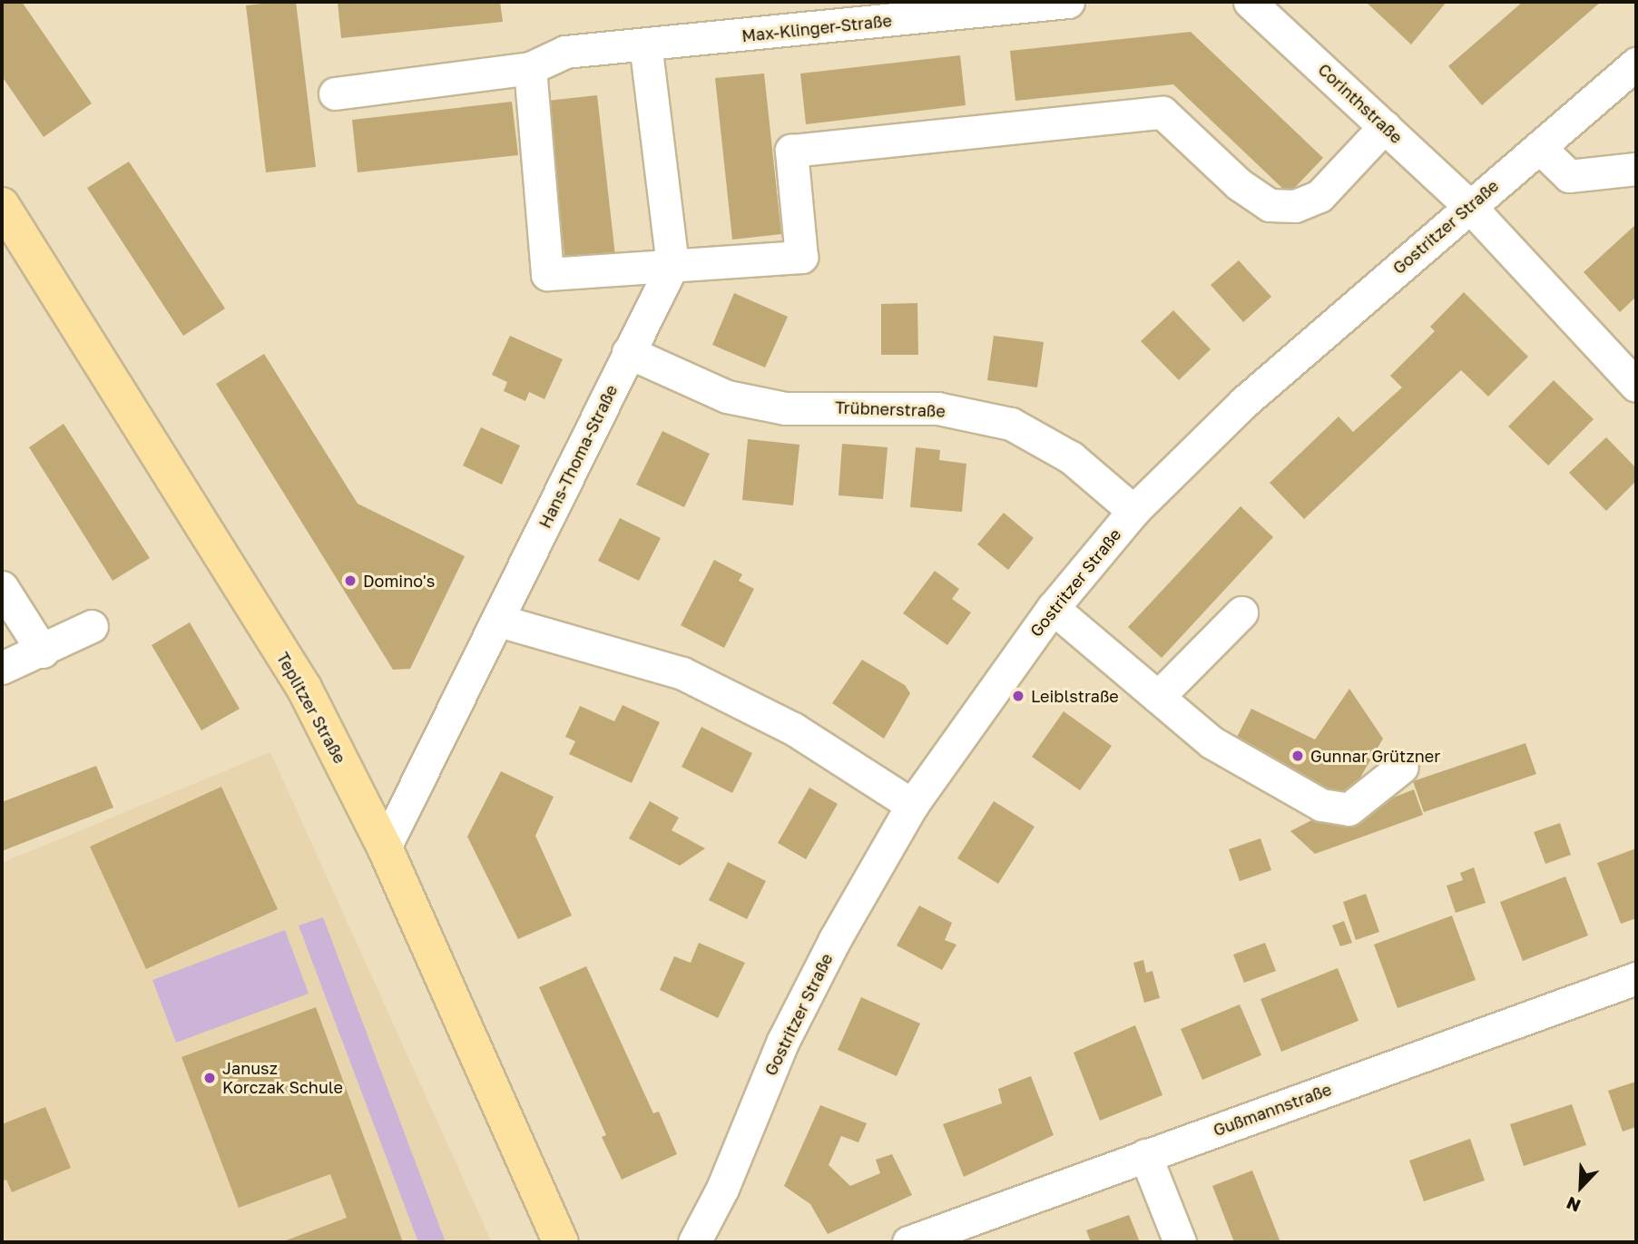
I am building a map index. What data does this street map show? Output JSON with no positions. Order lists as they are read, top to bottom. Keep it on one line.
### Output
{"streets":{"main road":["Teplitzer Straße"],"street":["Max-Klinger-Straße","Corinthstraße","Gostritzer Straße","Trübnerstraße","Hans-Thoma-Straße","Gußmannstraße"]},"crossings":[["Corinthstraße","Gostritzer Straße"],["Gostritzer Straße","Trübnerstraße"],["Trübnerstraße","Hans-Thoma-Straße"],["Hans-Thoma-Straße","Teplitzer Straße"]],"places":["Domino's","Leiblstraße","Gunnar Grützner","Janusz Korczak Schule"],"north":"bottom left"}
